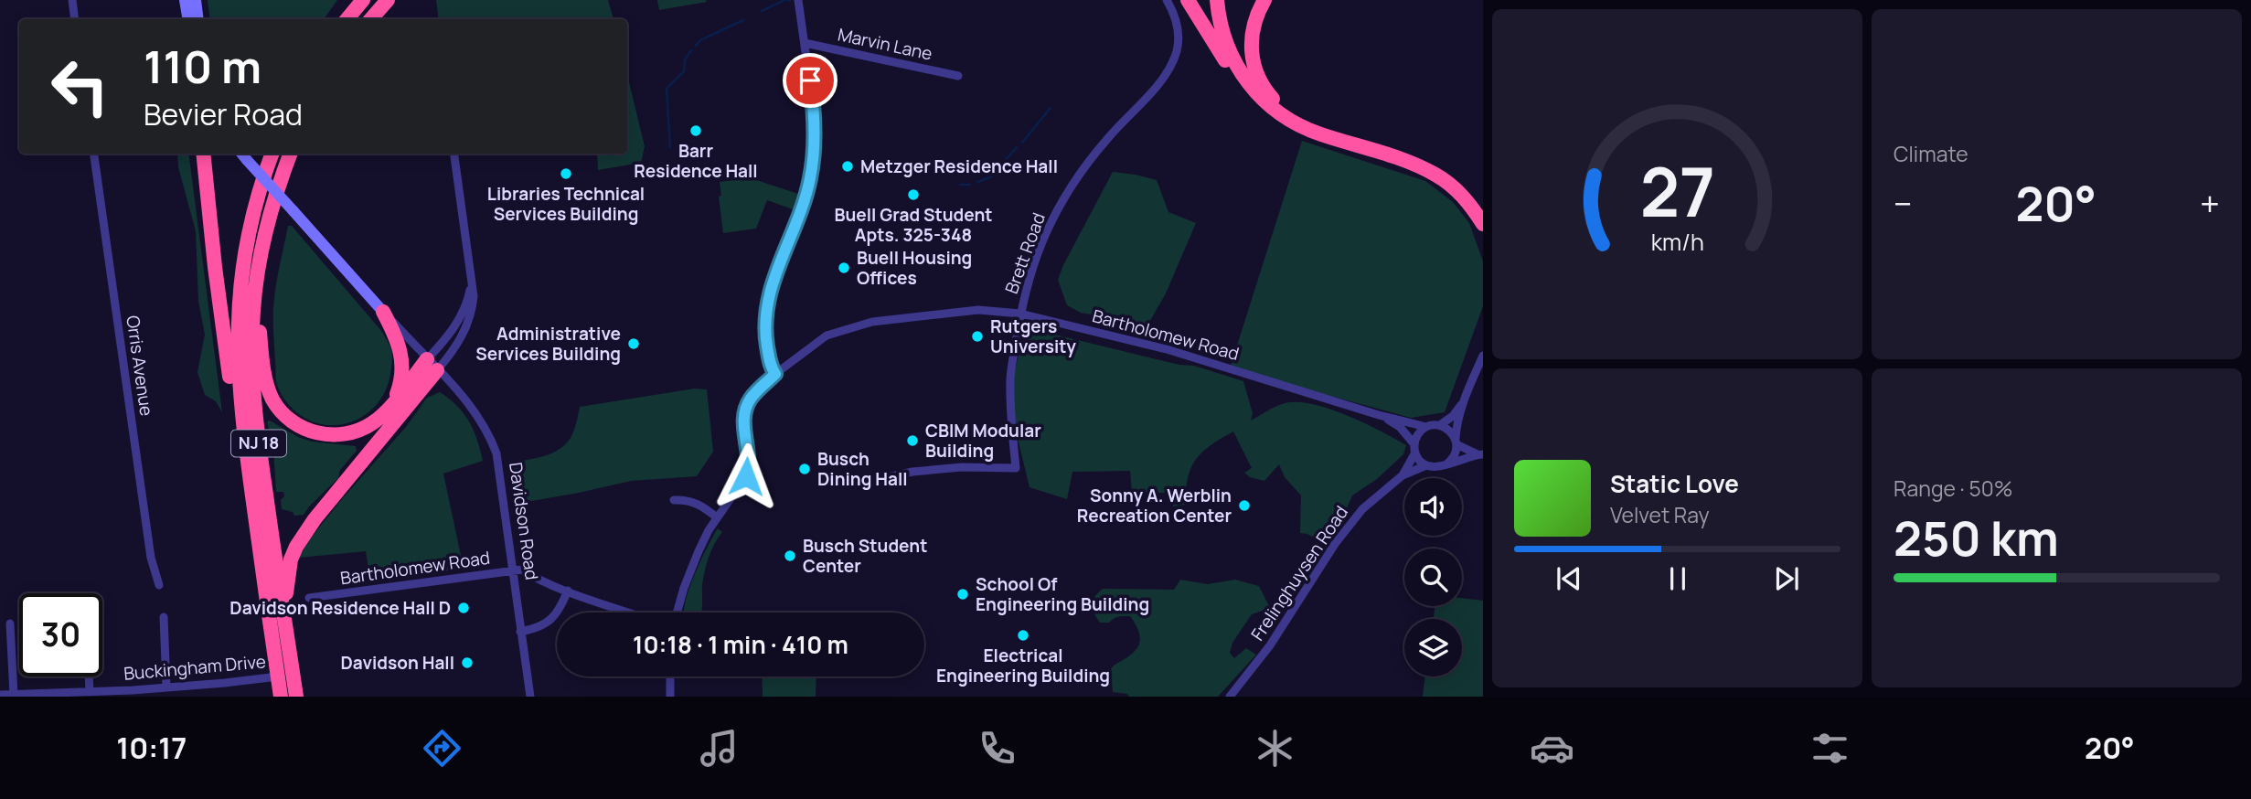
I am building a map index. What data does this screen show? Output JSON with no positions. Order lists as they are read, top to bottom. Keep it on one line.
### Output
{"streets":{"highway":["NJ 18"],"main road":["Davidson Road"],"street":["Marvin Lane","Brett Road","Bartholomew Road","Orris Avenue","Frelinghuysen Road","Buckingham Drive"]},"crossings":[["Brett Road","Bartholomew Road"],["Bartholomew Road","Davidson Road"],["Bartholomew Road","Frelinghuysen Road"],["NJ 18","Buckingham Drive"]],"places":["Barr Residence Hall","Metzger Residence Hall","Libraries Technical Services Building","Buell Grad Student Apts. 325-348","Buell Housing Offices","Rutgers University","Administrative Services Building","CBIM Modular Building","Busch Dining Hall","Sonny A. Werblin Recreation Center","Busch Student Center","School Of Engineering Building","Davidson Residence Hall D","Electrical Engineering Building","Davidson Hall"],"page":{"tile":["Climate",["Range · 50%","250 km"]],"turn":["110 m","Bevier Road"],"heat":["−","20°","+"],"song":["Static Love","Velvet Ray"],"limit":"30","trip":"10:18 · 1 min · 410 m","tabs":["10:17","20°"],"gauge":["27","km/h"]}}
